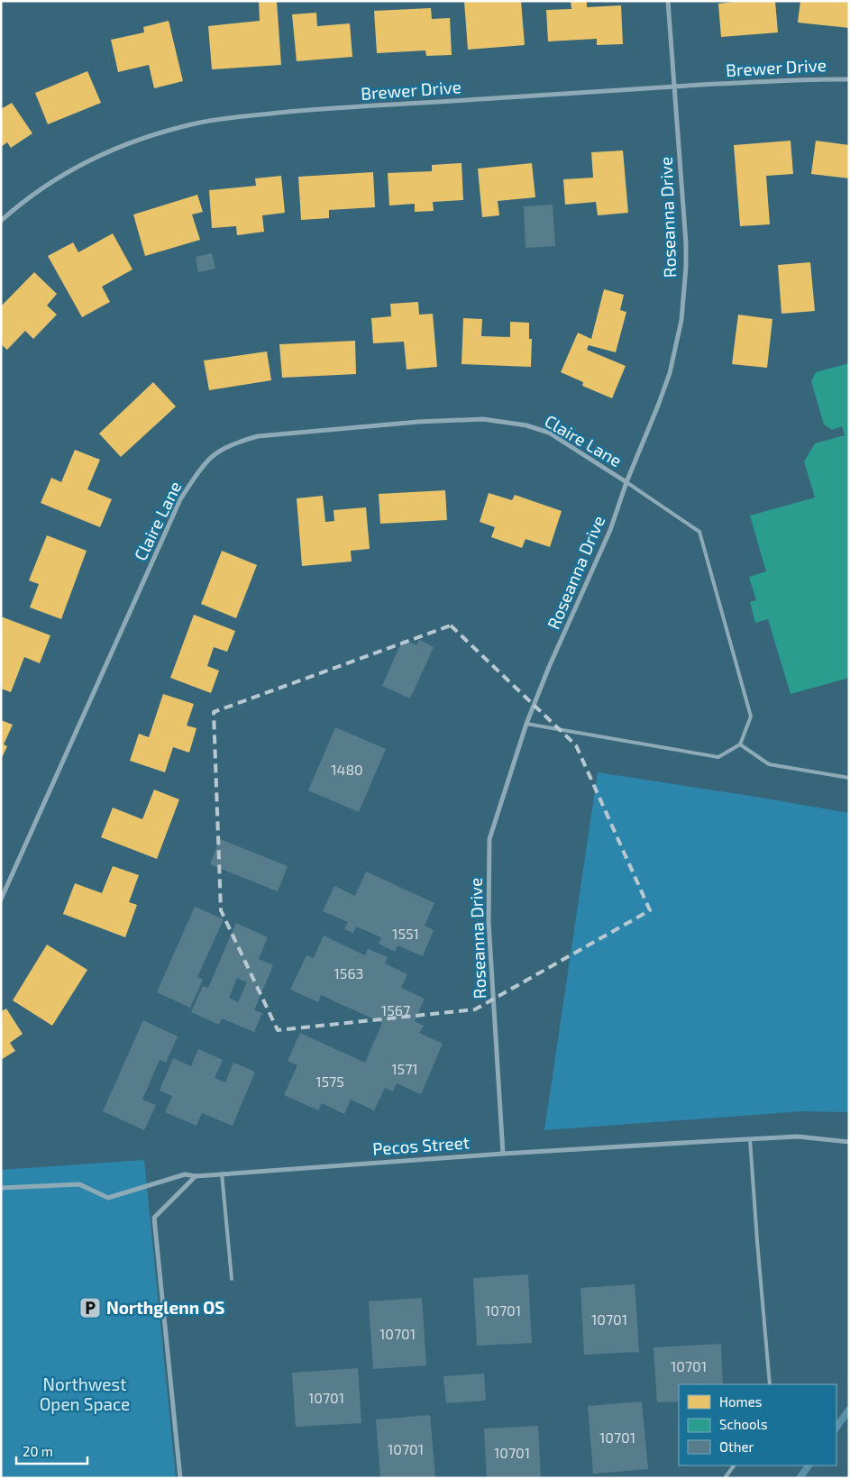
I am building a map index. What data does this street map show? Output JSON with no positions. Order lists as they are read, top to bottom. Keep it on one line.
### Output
{"streets":{"street":["Brewer Drive","Roseanna Drive","Claire Lane","Pecos Street"]},"crossings":[["Brewer Drive","Roseanna Drive"],["Roseanna Drive","Claire Lane"],["Roseanna Drive","Pecos Street"]],"parks":["Northwest Open Space"],"places":{"parking":["Northglenn OS"]},"house_numbers":["1480","1551","1563","1567","1571","1575","10701","10701","10701","10701","10701","10701","10701","10701"],"legend":["Homes","Schools","Other"],"scale_bar":"20 m"}
